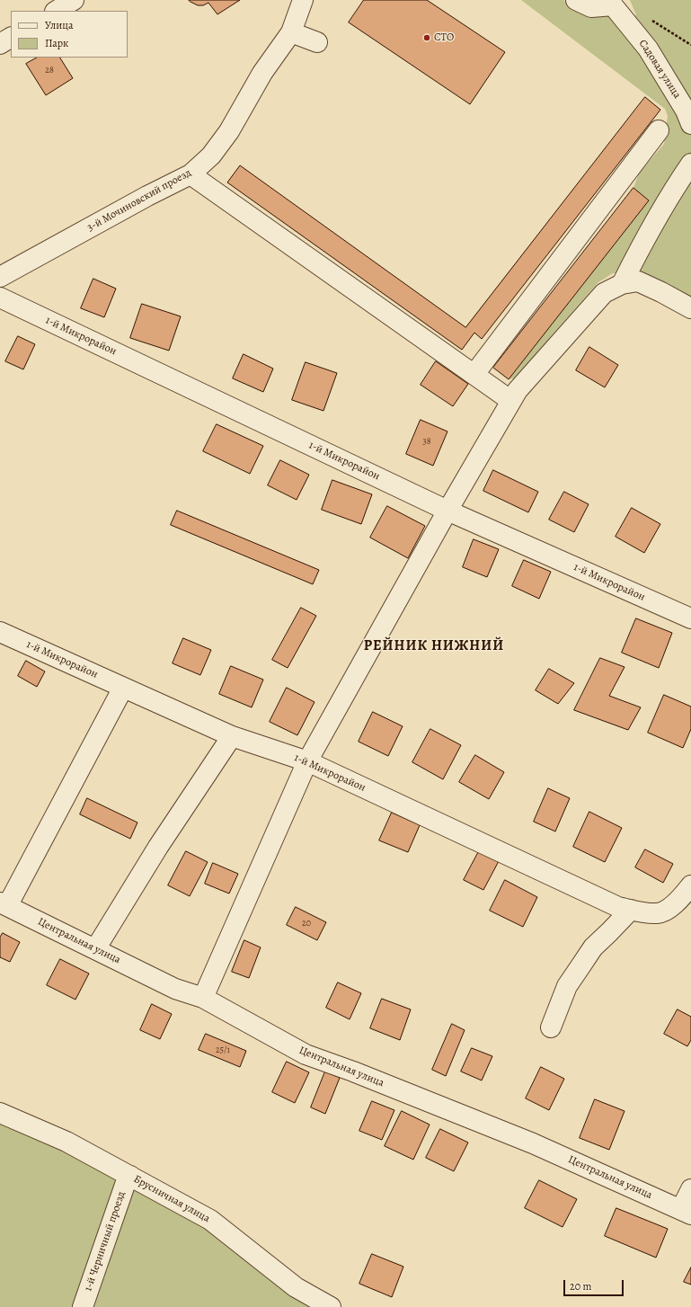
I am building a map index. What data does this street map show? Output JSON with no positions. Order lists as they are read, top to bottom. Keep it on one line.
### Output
{"streets":{"street":["Садовая улица","3-й Мочиновский проезд","1-й Микрорайон","Центральная улица","Брусничная улица","1-й Черничный проезд"]},"crossings":[["Брусничная улица","1-й Черничный проезд"]],"districts":["РЕЙНИК НИЖНИЙ"],"places":["СТО"],"house_numbers":["28","38","20","25/1"],"legend":["Улица","Парк"],"scale_bar":"20 m"}
